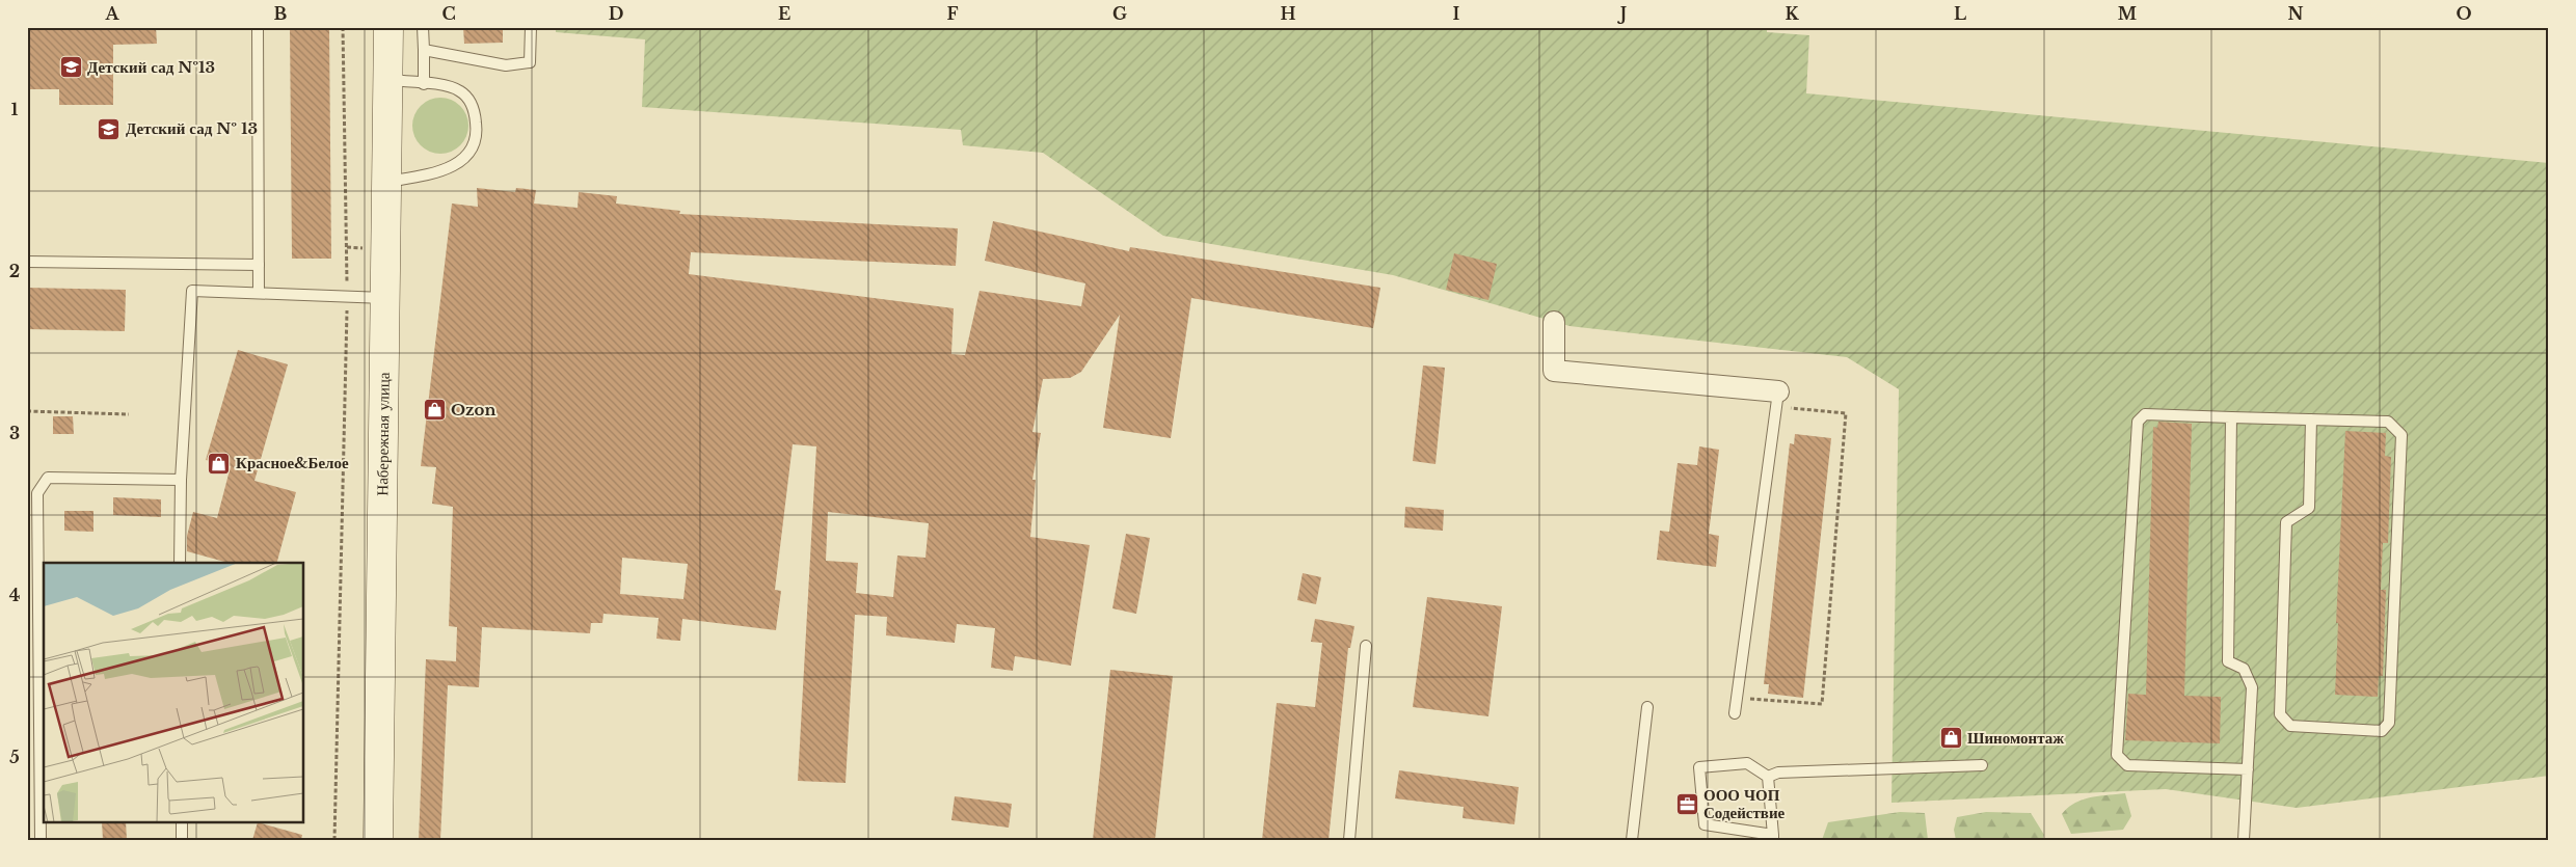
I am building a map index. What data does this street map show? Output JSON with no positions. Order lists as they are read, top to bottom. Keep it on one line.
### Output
{"streets":{"main road":["Набережная улица"]},"places":{"school or university":["Детский сад №13","Детский сад № 13"],"shop":["Ozon","Красное&Белое","Шиномонтаж"],"office":["ООО ЧОП Содействие"]},"grid":{"columns":["A","B","C","D","E","F","G","H","I","J","K","L","M","N","O"],"rows":["1","2","3","4","5"]}}
